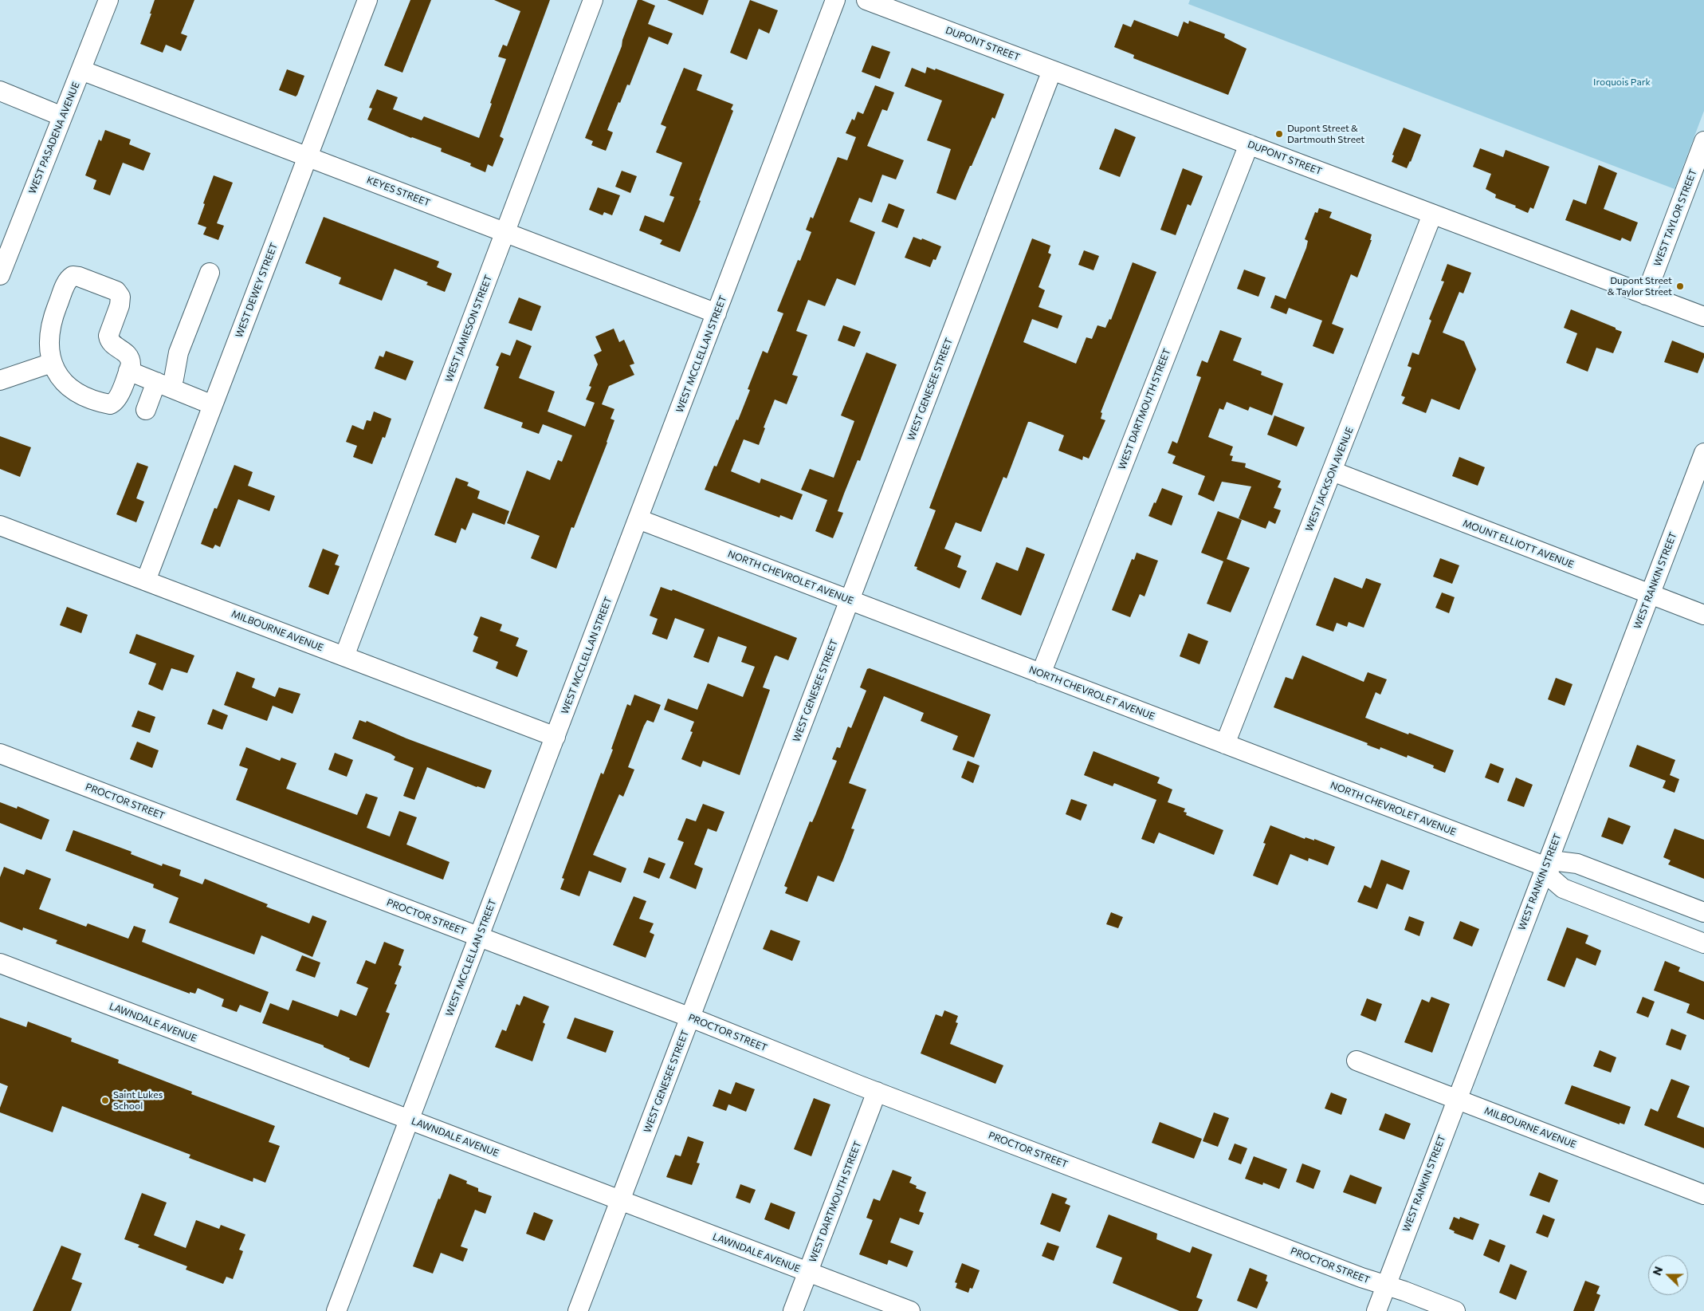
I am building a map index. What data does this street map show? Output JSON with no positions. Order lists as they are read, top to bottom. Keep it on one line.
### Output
{"streets":{"street":["DUPONT STREET","WEST PASADENA AVENUE","KEYES STREET","WEST TAYLOR STREET","WEST DEWEY STREET","WEST JAMIESON STREET","WEST MCCLELLAN STREET","WEST GENESEE STREET","WEST DARTMOUTH STREET","WEST JACKSON AVENUE","MOUNT ELLIOTT AVENUE","NORTH CHEVROLET AVENUE","WEST RANKIN STREET","MILBOURNE AVENUE","PROCTOR STREET","LAWNDALE AVENUE"]},"crossings":[["DUPONT STREET","WEST TAYLOR STREET"],["DUPONT STREET","WEST GENESEE STREET"],["DUPONT STREET","WEST DARTMOUTH STREET"],["DUPONT STREET","WEST JACKSON AVENUE"],["WEST PASADENA AVENUE","KEYES STREET"],["KEYES STREET","WEST DEWEY STREET"],["KEYES STREET","WEST JAMIESON STREET"],["KEYES STREET","WEST MCCLELLAN STREET"],["WEST DEWEY STREET","MILBOURNE AVENUE"],["WEST JAMIESON STREET","MILBOURNE AVENUE"],["WEST MCCLELLAN STREET","NORTH CHEVROLET AVENUE"],["WEST MCCLELLAN STREET","MILBOURNE AVENUE"],["WEST MCCLELLAN STREET","PROCTOR STREET"],["WEST MCCLELLAN STREET","LAWNDALE AVENUE"],["WEST GENESEE STREET","NORTH CHEVROLET AVENUE"],["WEST GENESEE STREET","PROCTOR STREET"],["WEST GENESEE STREET","LAWNDALE AVENUE"],["WEST DARTMOUTH STREET","NORTH CHEVROLET AVENUE"],["WEST DARTMOUTH STREET","PROCTOR STREET"],["WEST DARTMOUTH STREET","LAWNDALE AVENUE"],["WEST JACKSON AVENUE","MOUNT ELLIOTT AVENUE"],["WEST JACKSON AVENUE","NORTH CHEVROLET AVENUE"],["MOUNT ELLIOTT AVENUE","WEST RANKIN STREET"],["NORTH CHEVROLET AVENUE","WEST RANKIN STREET"],["WEST RANKIN STREET","MILBOURNE AVENUE"],["WEST RANKIN STREET","PROCTOR STREET"]],"parks":["Iroquois Park"],"places":["Dupont Street & Dartmouth Street","Dupont Street & Taylor Street","Saint Lukes School"],"north":"left"}
